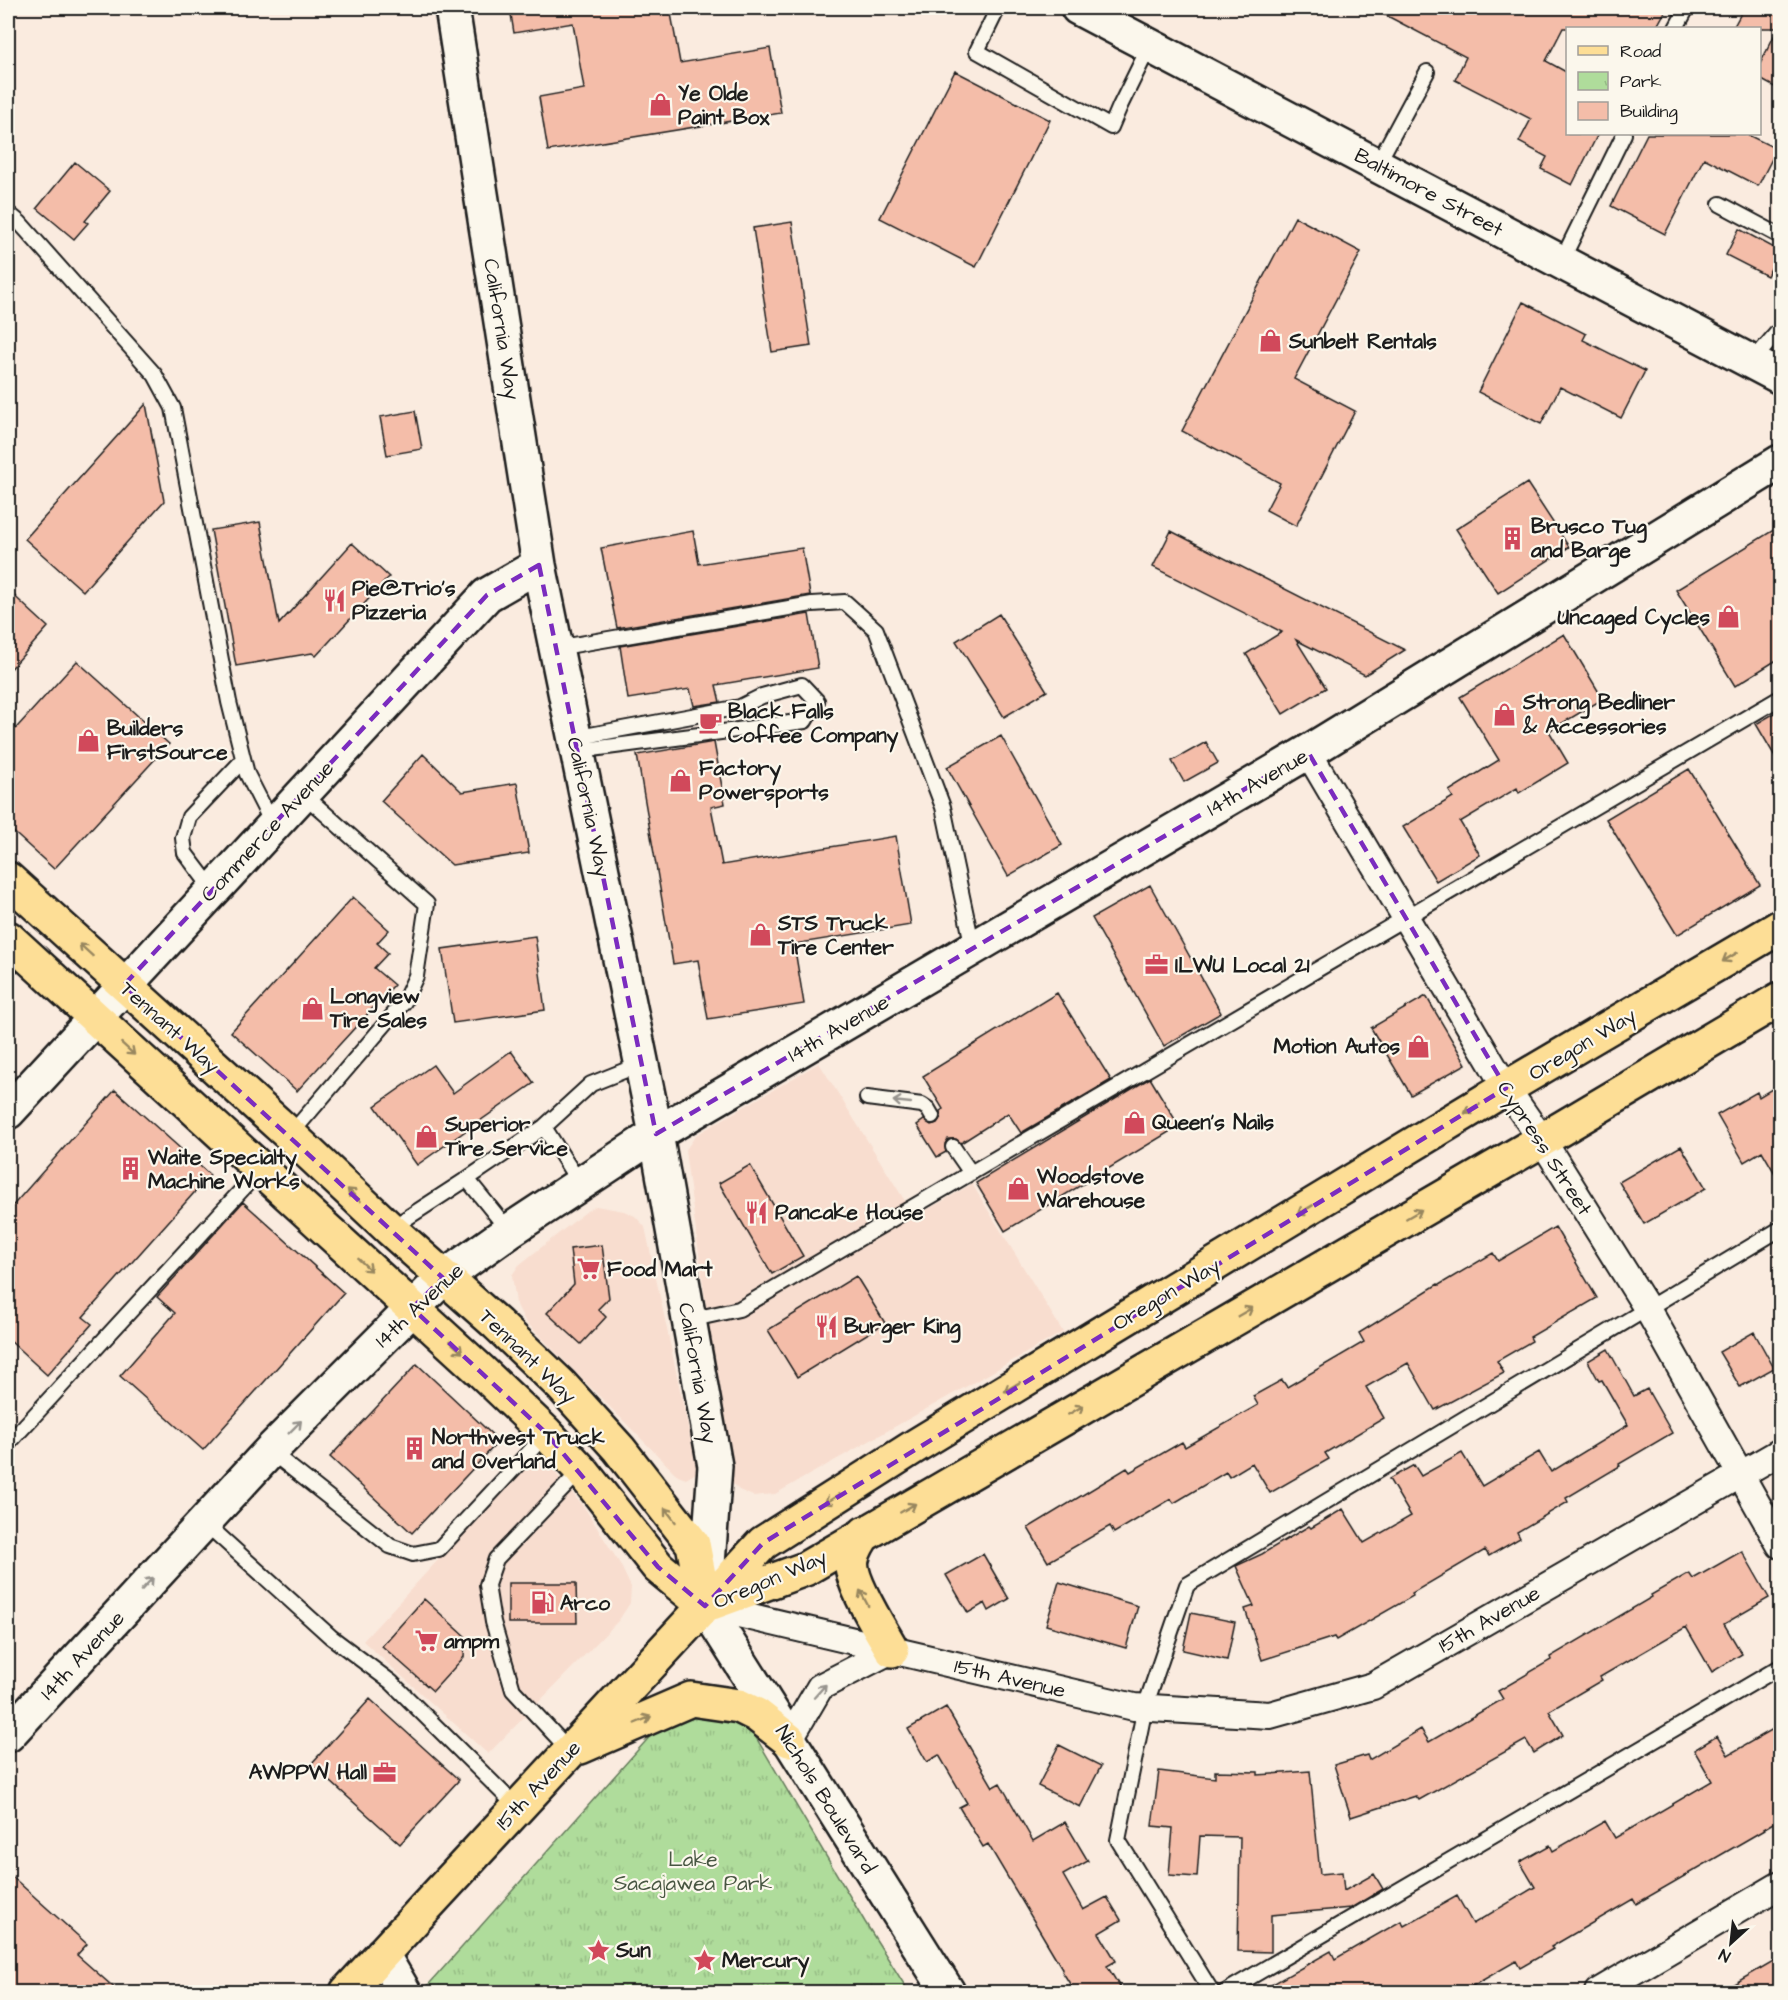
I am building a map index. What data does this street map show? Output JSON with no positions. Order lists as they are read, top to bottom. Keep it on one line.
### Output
{"streets":{"main road":["Tennant Way","Oregon Way","15th Avenue"],"street":["Baltimore Street","California Way","14th Avenue","Commerce Avenue","Cypress Street","Nichols Boulevard"]},"crossings":[["California Way","14th Avenue"],["California Way","Commerce Avenue"],["California Way","Tennant Way"],["California Way","Oregon Way"],["California Way","15th Avenue"],["California Way","Nichols Boulevard"],["14th Avenue","Tennant Way"],["14th Avenue","Cypress Street"],["Commerce Avenue","Tennant Way"],["Tennant Way","Oregon Way"],["Tennant Way","15th Avenue"],["Tennant Way","Nichols Boulevard"],["Oregon Way","Cypress Street"],["Oregon Way","15th Avenue"],["Oregon Way","Nichols Boulevard"],["Cypress Street","15th Avenue"],["15th Avenue","Nichols Boulevard"]],"parks":["Lake Sacajawea Park"],"places":{"shop":["Ye Olde Paint Box","Sunbelt Rentals","Uncaged Cycles","Strong Bedliner & Accessories","Builders FirstSource","Factory Powersports","STS Truck Tire Center","Longview Tire Sales","Motion Autos","Queen's Nails","Superior Tire Service","Woodstove Warehouse"],"building":["Brusco Tug and Barge","Waite Specialty Machine Works","Northwest Truck and Overland"],"restaurant":["Pie@Trio's Pizzeria","Pancake House","Burger King"],"cafe":["Black Falls Coffee Company"],"office":["ILWU Local 21","AWPPW Hall"],"supermarket":["Food Mart","ampm"],"fuel station":["Arco"],"place":["Sun","Mercury"]},"legend":["Road","Park","Building"],"north":"bottom left"}
